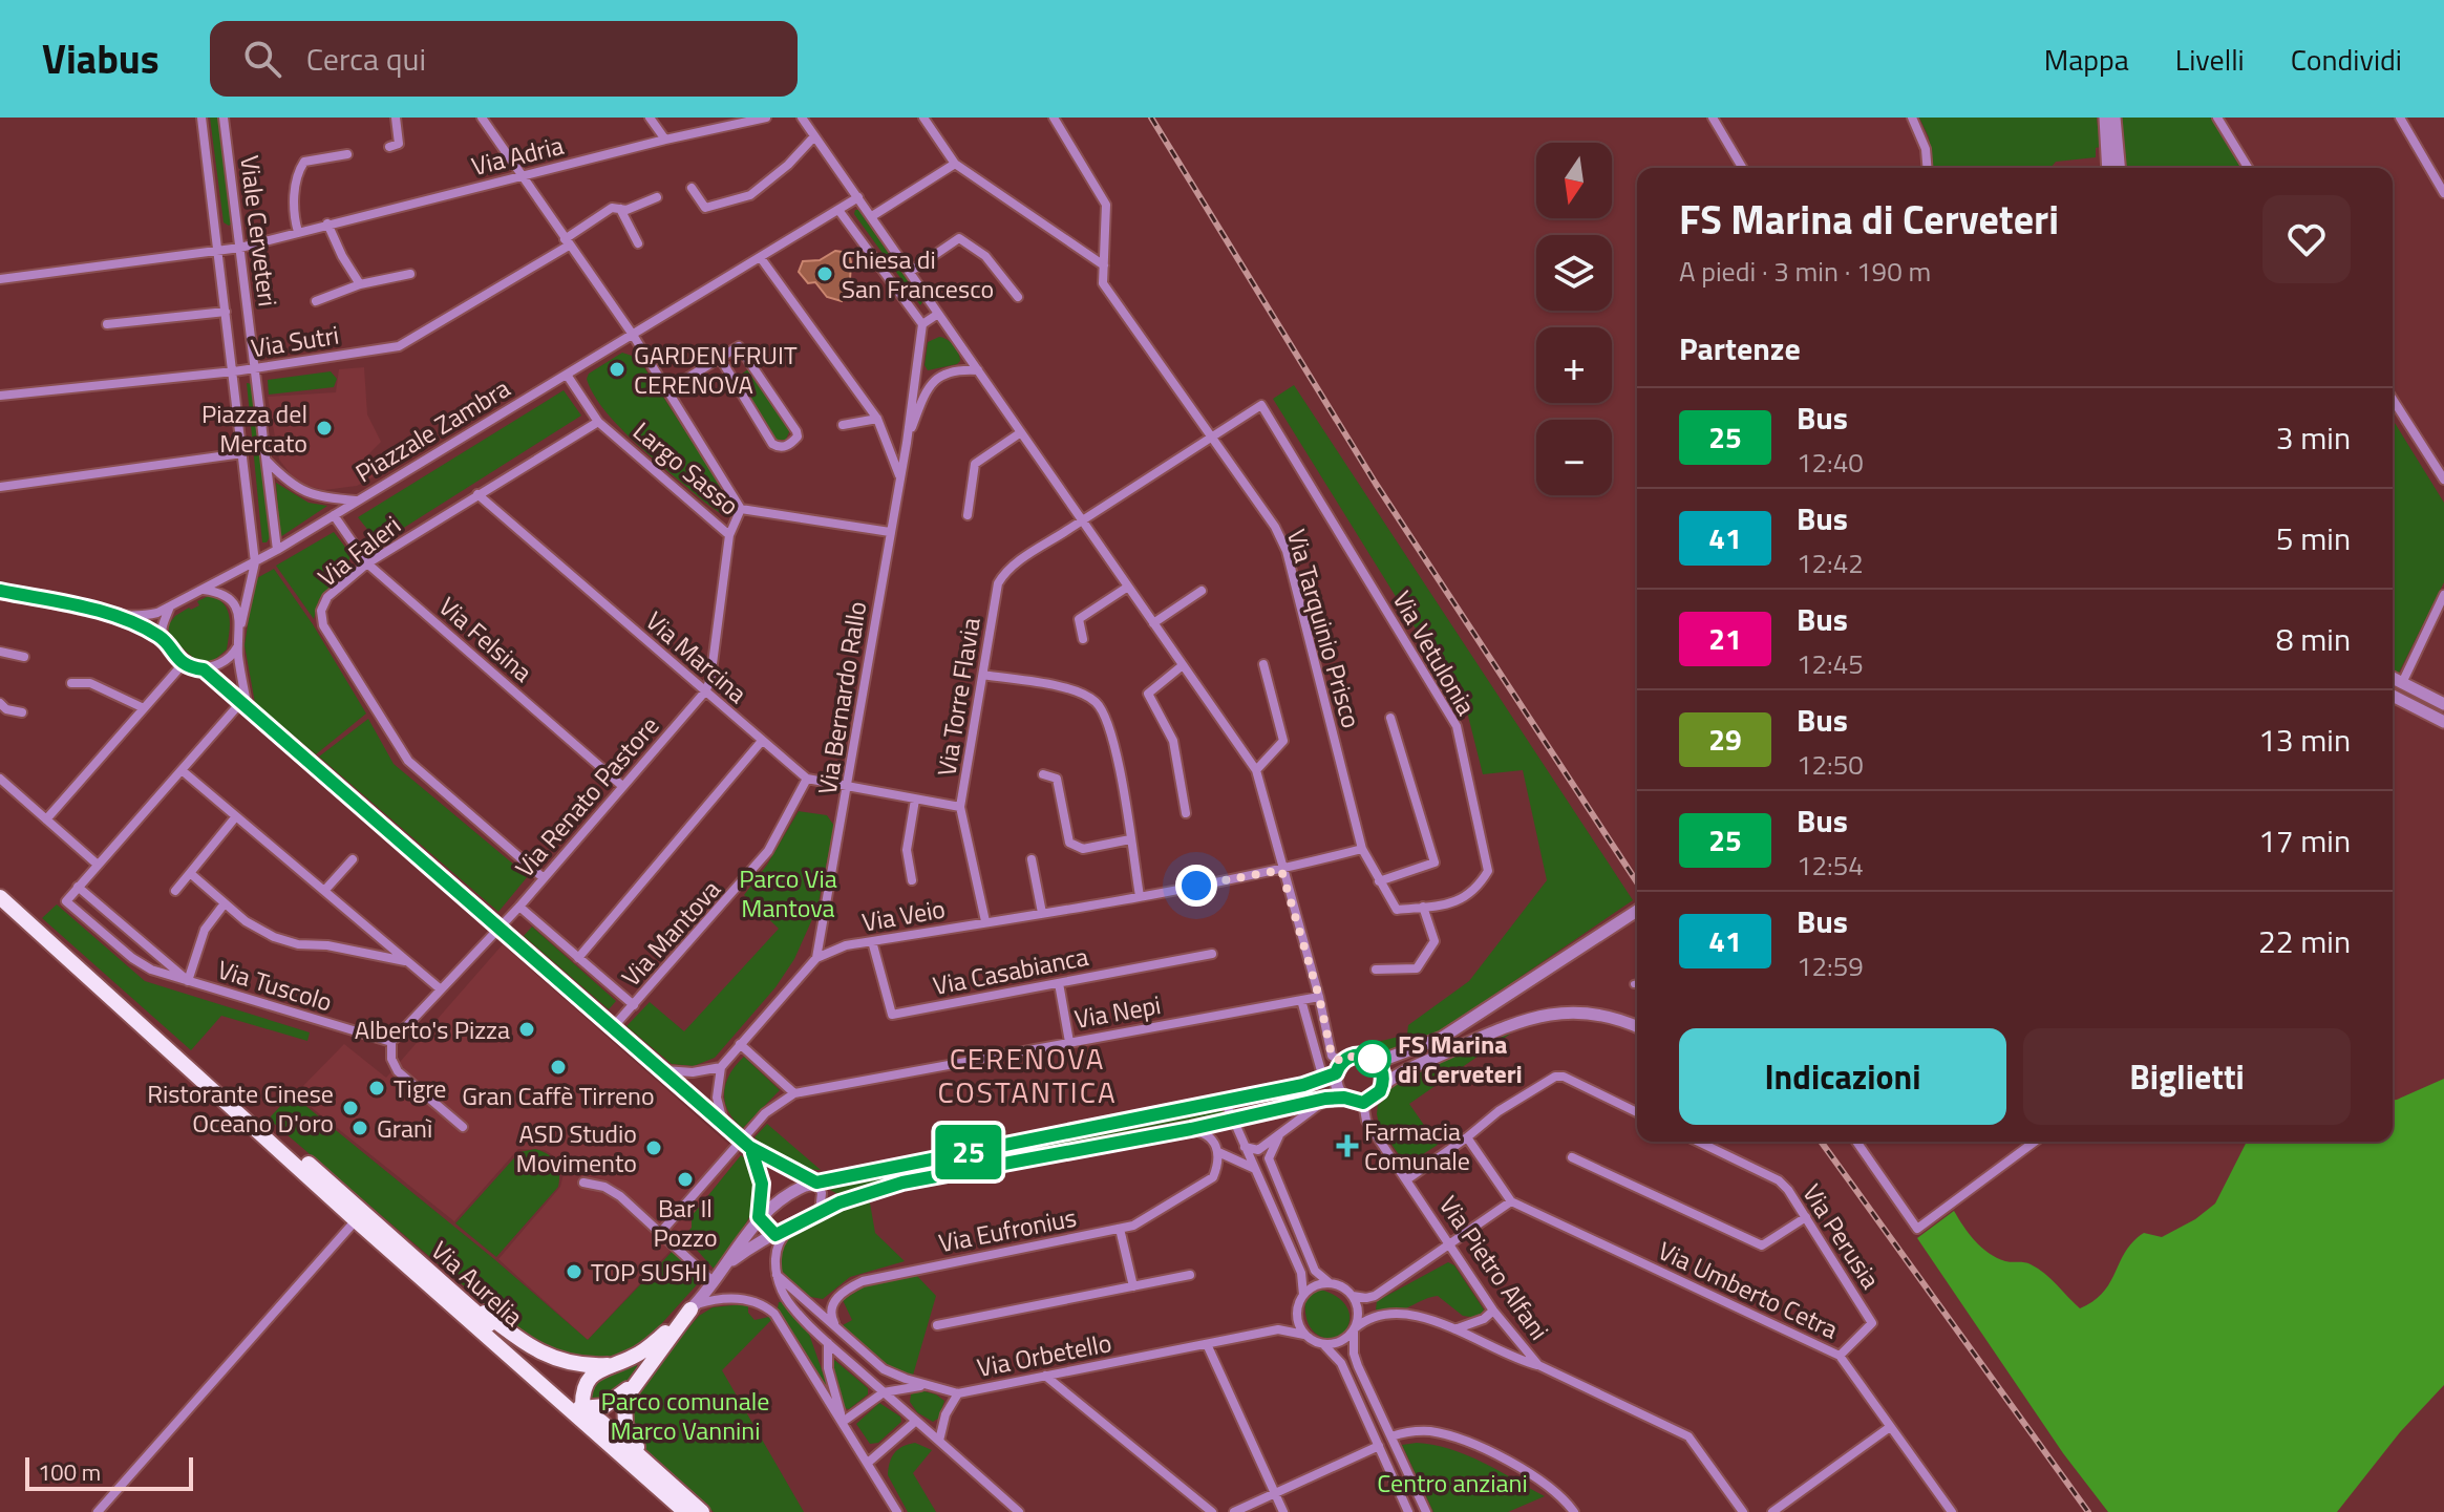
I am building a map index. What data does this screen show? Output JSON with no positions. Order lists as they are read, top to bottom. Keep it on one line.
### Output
{"streets":{"main road":["Via Aurelia"],"street":["Via Adria","Viale Cerveteri","Via Sutri","Piazzale Zambra","Largo Sasso","Via Faleri","Via Tarquinio Prisco","Via Felsina","Via Vetulonia","Via Marcina","Via Torre Flavia","Via Bernardo Rallo","Via Renato Pastore","Via Veio","Via Mantova","Via Casabianca","Via Tuscolo","Via Nepi","Via Eufronius","Via Perusia","Via Pietro Alfani","Via Umberto Cetra","Via Orbetello"]},"crossings":[["Via Adria","Viale Cerveteri"],["Via Adria","Largo Sasso"],["Viale Cerveteri","Via Sutri"],["Viale Cerveteri","Piazzale Zambra"],["Via Sutri","Largo Sasso"],["Piazzale Zambra","Largo Sasso"],["Piazzale Zambra","Via Felsina"],["Largo Sasso","Via Faleri"],["Via Faleri","Via Felsina"],["Via Faleri","Via Marcina"],["Via Faleri","Via Renato Pastore"],["Via Tarquinio Prisco","Via Vetulonia"],["Via Tarquinio Prisco","Via Torre Flavia"],["Via Tarquinio Prisco","Via Veio"],["Via Felsina","Via Renato Pastore"],["Via Vetulonia","Via Torre Flavia"],["Via Vetulonia","Via Veio"],["Via Marcina","Via Torre Flavia"],["Via Marcina","Via Bernardo Rallo"],["Via Marcina","Via Renato Pastore"],["Via Marcina","Via Mantova"],["Via Torre Flavia","Via Veio"],["Via Bernardo Rallo","Via Veio"],["Via Veio","Via Casabianca"],["Via Eufronius","Via Orbetello"],["Via Perusia","Via Umberto Cetra"]],"districts":["CERENOVA COSTANTICA"],"parks":["Parco Via Mantova","Parco comunale Marco Vannini","Centro anziani"],"places":{"other":["Chiesa di San Francesco","GARDEN FRUIT CERENOVA","Piazza del Mercato","Alberto's Pizza","FS Marina di Cerveteri","Gran Caffè Tirreno","Tigre","Ristorante Cinese Oceano D'oro","Granì","ASD Studio Movimento","Bar Il Pozzo","TOP SUSHI"],"health":["Farmacia Comunale"]},"lines":["bus line 25"],"scale_bar":"100 m","north":"bottom","page":{"header":"Viabus","search":"Cerca qui","nav":["Mappa","Livelli","Condividi"],"on_map":"25","map_buttons":["+","−"],"heading":[["FS Marina di Cerveteri","A piedi · 3 min · 190 m"],"Partenze"],"list":[{"mark":"25","name":"Bus","note":"12:40","value":"3 min"},{"mark":"41","name":"Bus","note":"12:42","value":"5 min"},{"mark":"21","name":"Bus","note":"12:45","value":"8 min"},{"mark":"29","name":"Bus","note":"12:50","value":"13 min"},{"mark":"25","name":"Bus","note":"12:54","value":"17 min"},{"mark":"41","name":"Bus","note":"12:59","value":"22 min"}],"buttons":["Indicazioni","Biglietti"],"scale":"100 m"}}
